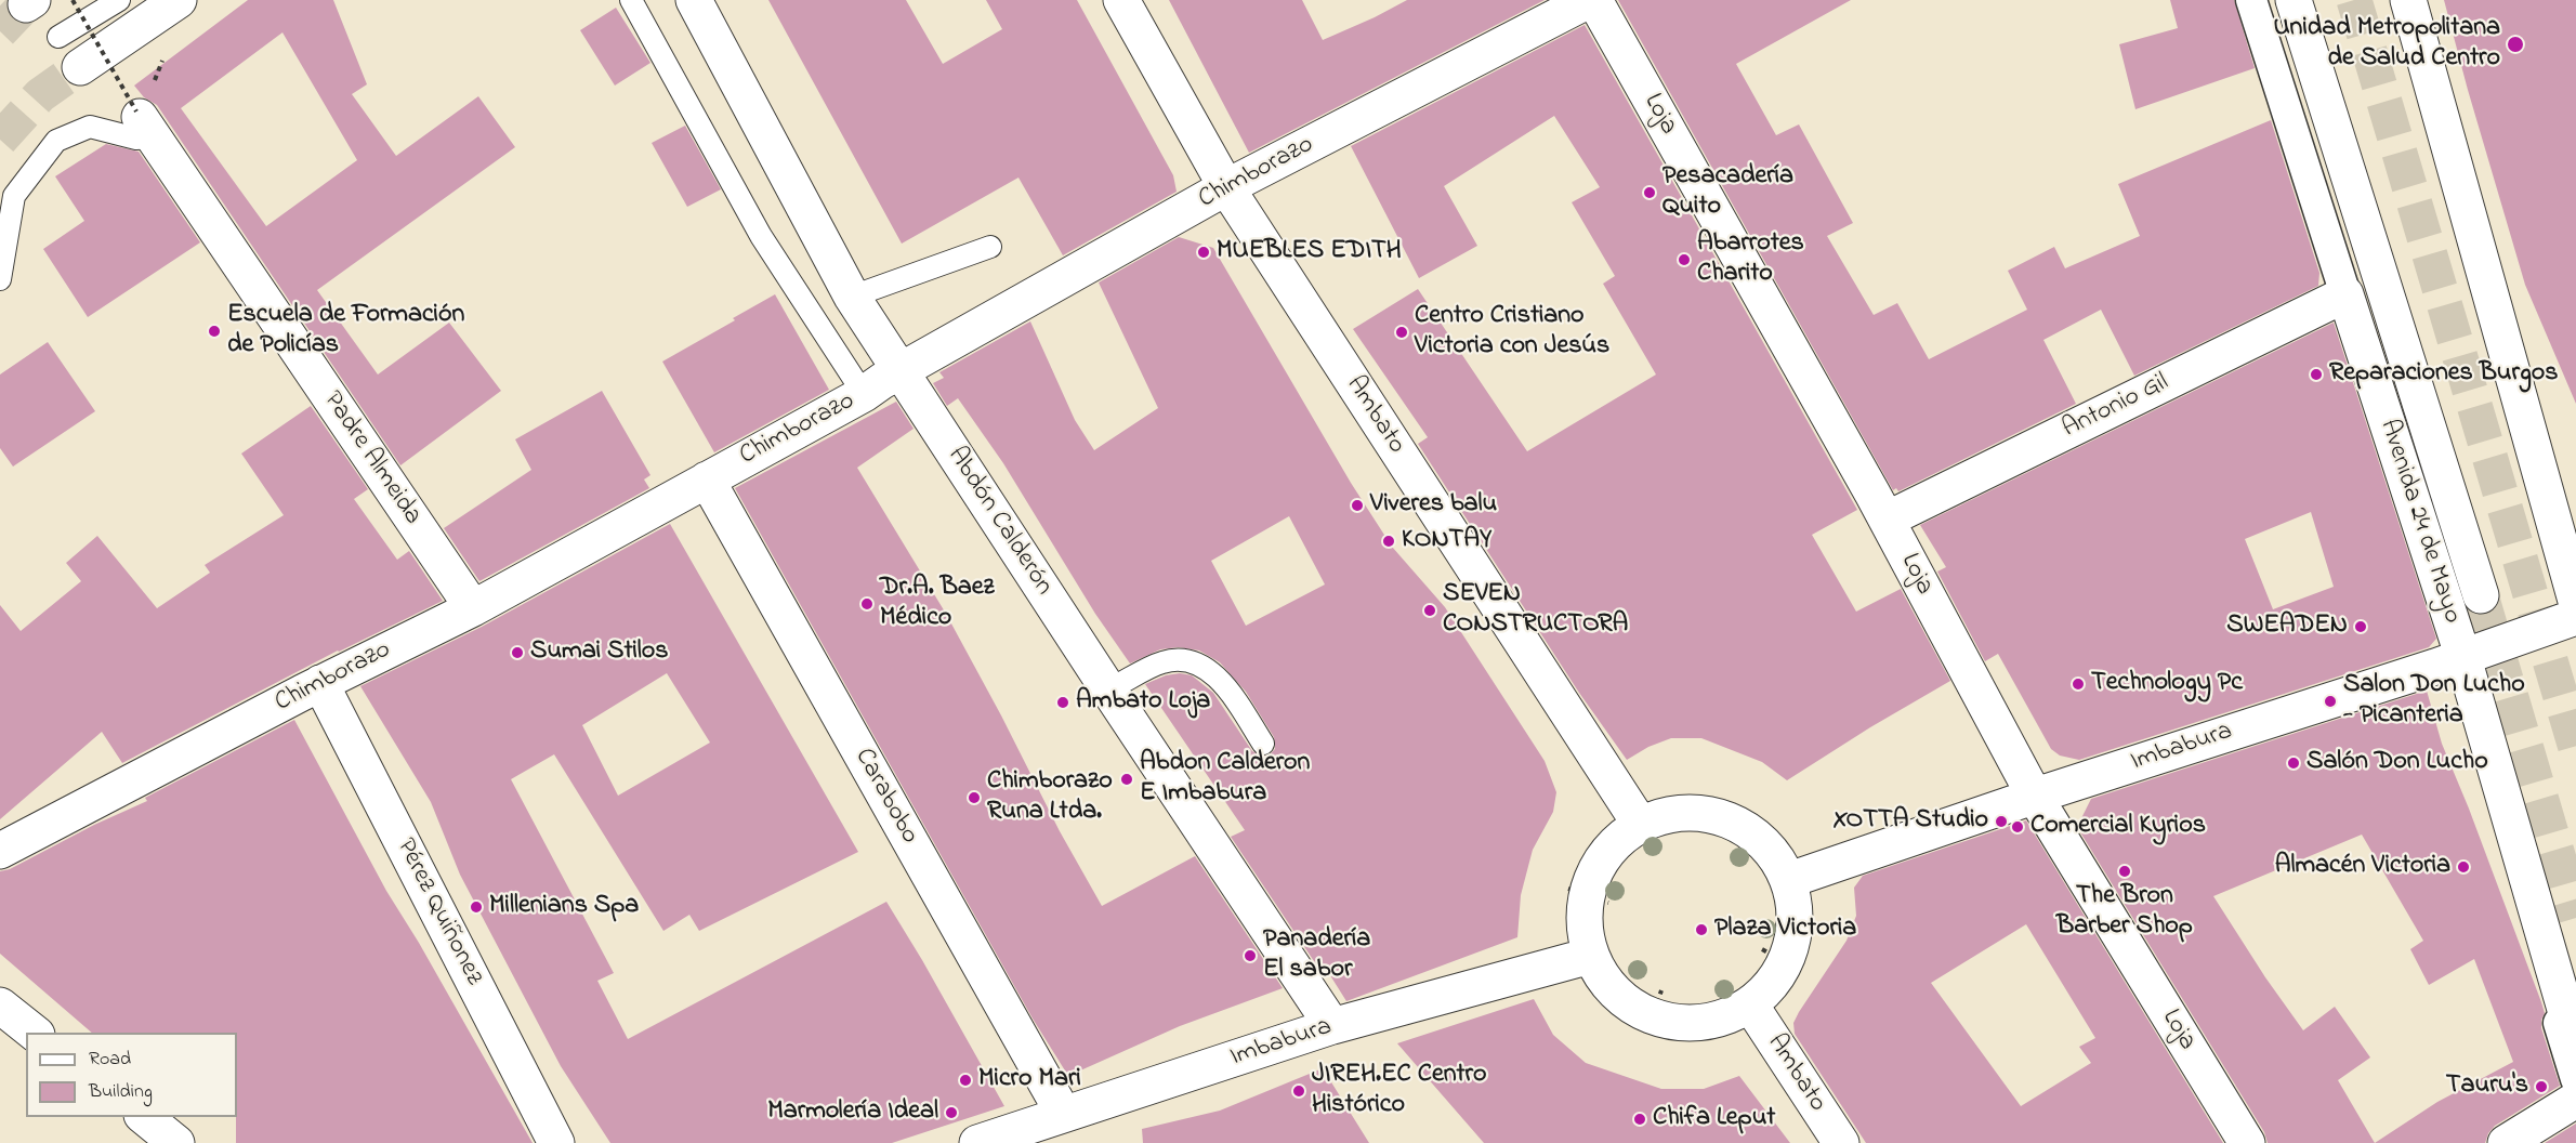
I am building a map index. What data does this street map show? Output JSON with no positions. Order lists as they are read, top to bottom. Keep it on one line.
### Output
{"streets":{"street":["Loja","Chimborazo","Antonio Gil","Ambato","Padre Almeida","Abdón Calderón","Avenida 24 de Mayo","Imbabura","Carabobo","Pérez Quiñonez"]},"crossings":[["Loja","Antonio Gil"],["Loja","Imbabura"],["Chimborazo","Ambato"],["Chimborazo","Padre Almeida"],["Chimborazo","Abdón Calderón"],["Chimborazo","Carabobo"],["Chimborazo","Pérez Quiñonez"],["Antonio Gil","Avenida 24 de Mayo"],["Ambato","Imbabura"],["Abdón Calderón","Imbabura"],["Avenida 24 de Mayo","Imbabura"],["Imbabura","Carabobo"]],"places":["Unidad Metropolitana de Salud Centro","Pesacadería Quito","MUEBLES EDITH","Abarrotes Charito","Escuela de Formación de Policías","Centro Cristiano Victoria con Jesús","Reparaciones Burgos","Viveres balu","KONTAY","Dr.A. Baez Médico","SEVEN CONSTRUCTORA","SWEADEN","Sumai Stilos","Technology Pc","Salon Don Lucho - Picanteria","Ambato Loja","Salón Don Lucho","Abdon Calderon E Imbabura","Chimborazo Runa Ltda.","XOTTA Studio","Comercial Kyrios","Almacén Victoria","The Bron Barber Shop","Millenians Spa","Plaza Victoria","Panadería El sabor","Micro Mari","Tauru's","JIREH.EC Centro Histórico","Marmolería Ideal","Chifa Leput"],"legend":["Road","Building"]}
